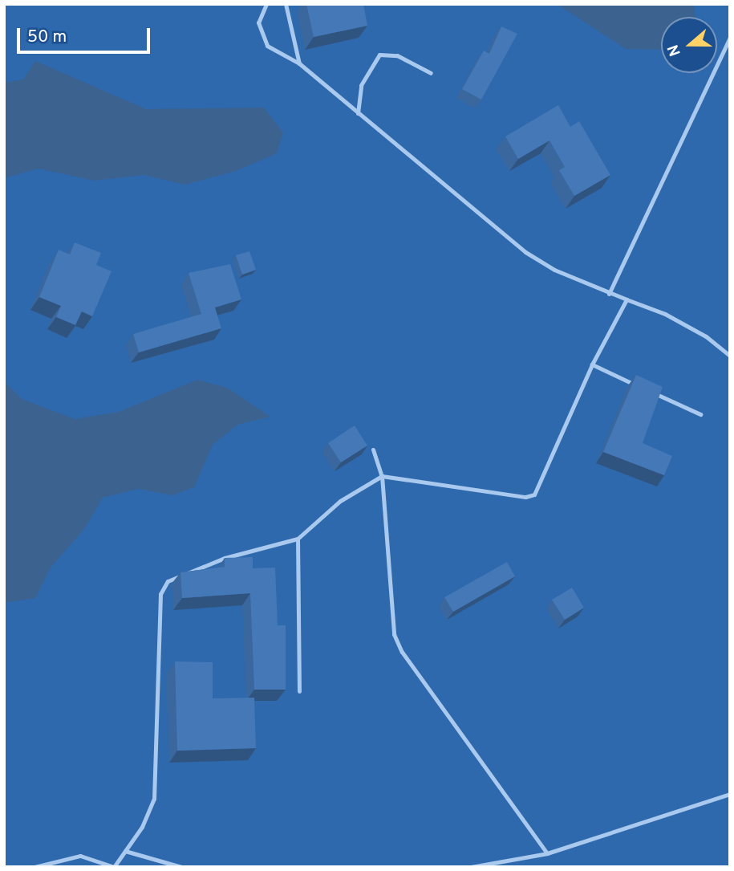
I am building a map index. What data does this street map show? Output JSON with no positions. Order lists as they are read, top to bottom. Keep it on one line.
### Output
{"scale_bar":"50 m","north":"left"}
